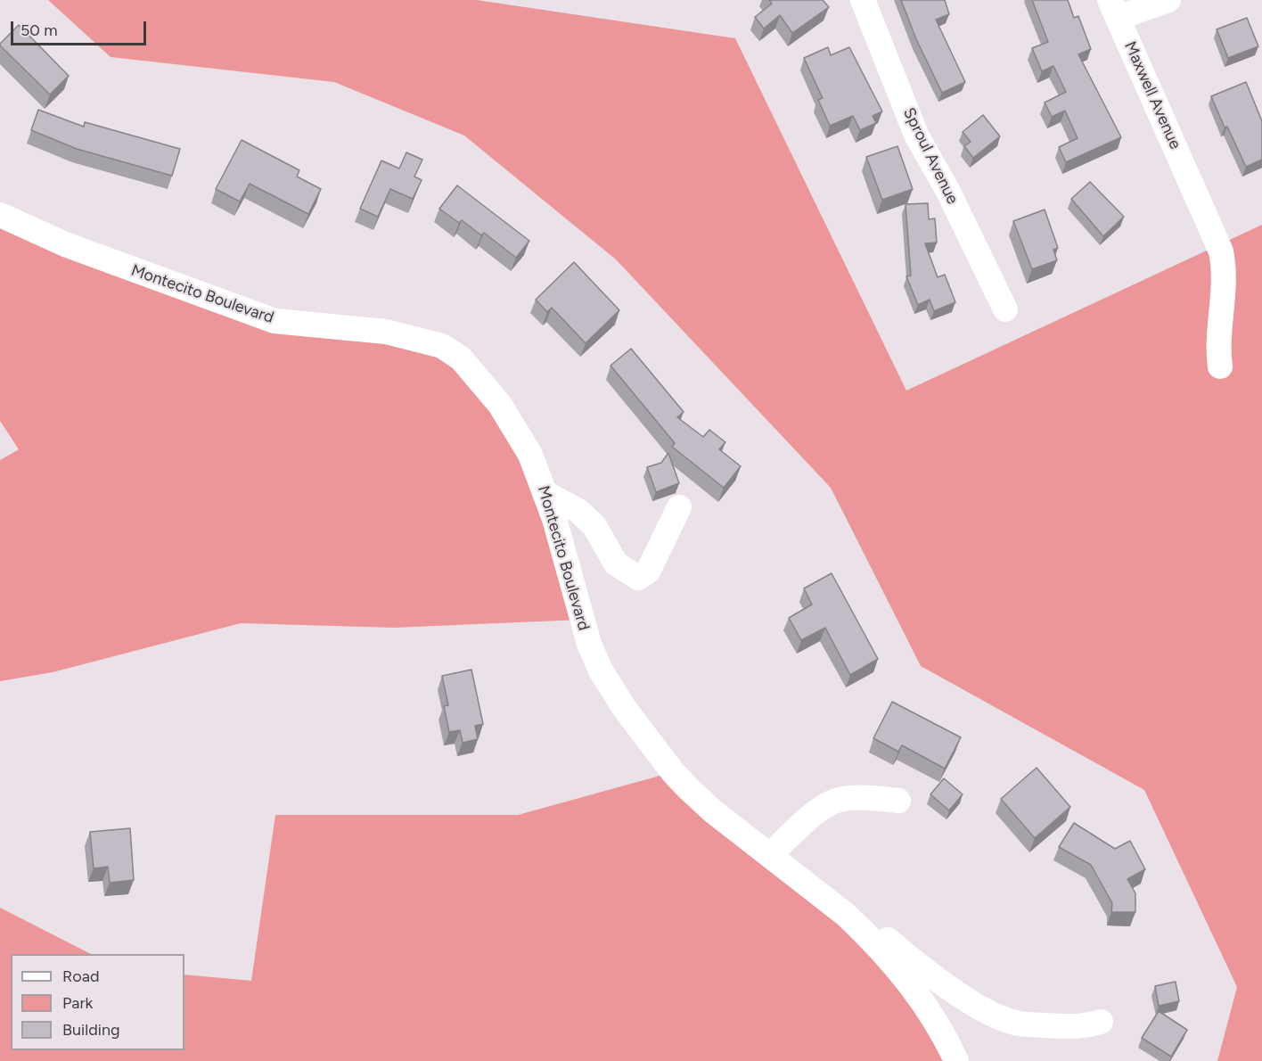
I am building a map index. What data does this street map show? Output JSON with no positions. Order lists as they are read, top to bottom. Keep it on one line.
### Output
{"streets":{"street":["Maxwell Avenue","Sproul Avenue","Montecito Boulevard"]},"legend":["Road","Park","Building"],"scale_bar":"50 m"}
